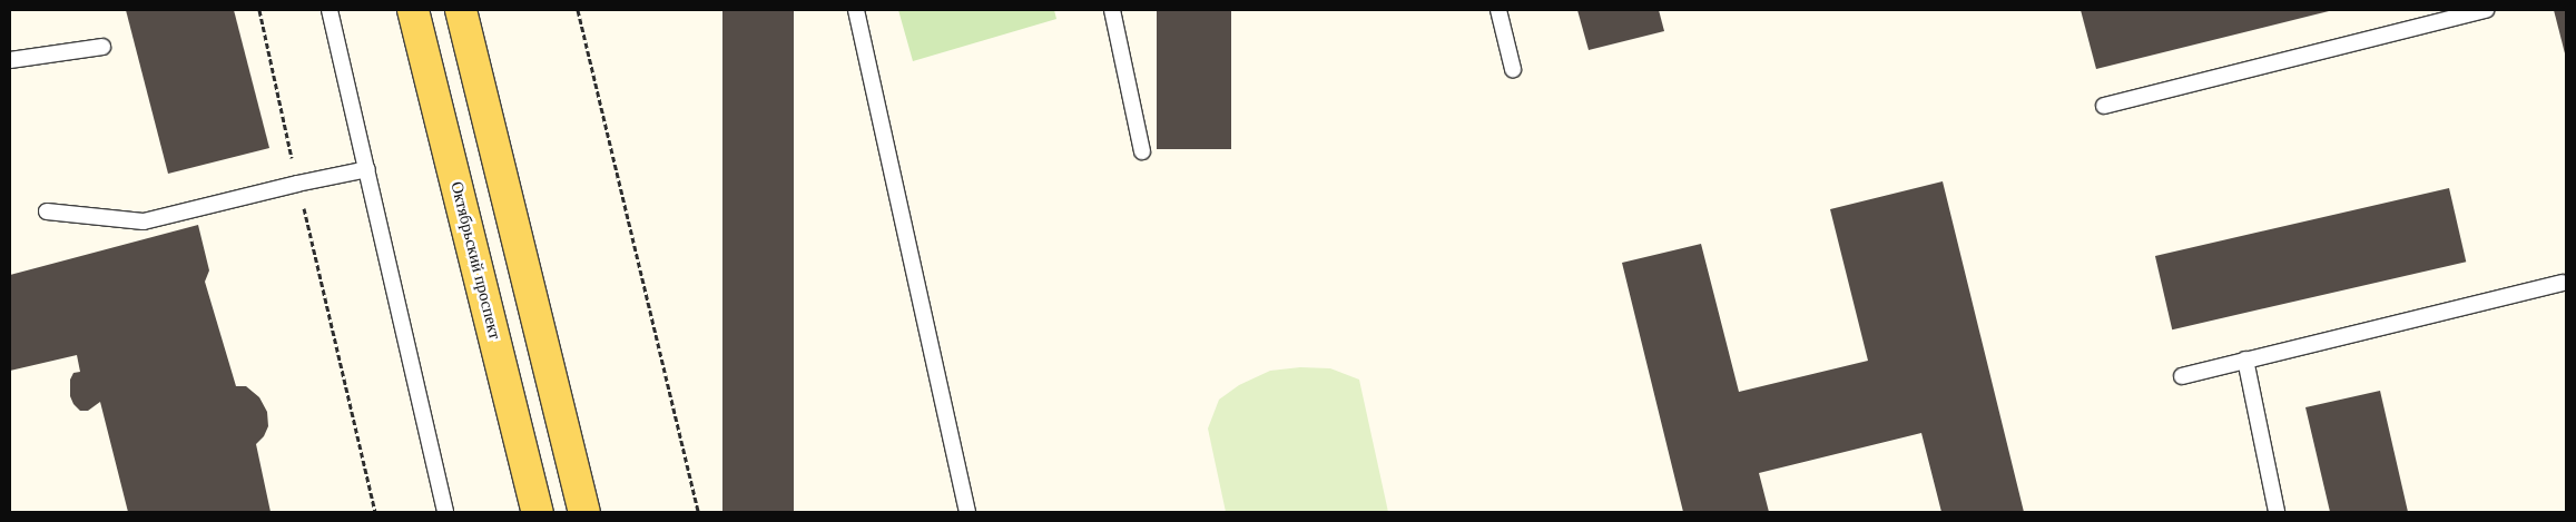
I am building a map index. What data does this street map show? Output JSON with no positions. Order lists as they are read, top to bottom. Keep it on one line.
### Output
{"streets":{"main road":["Октябрьский проспект"]}}
